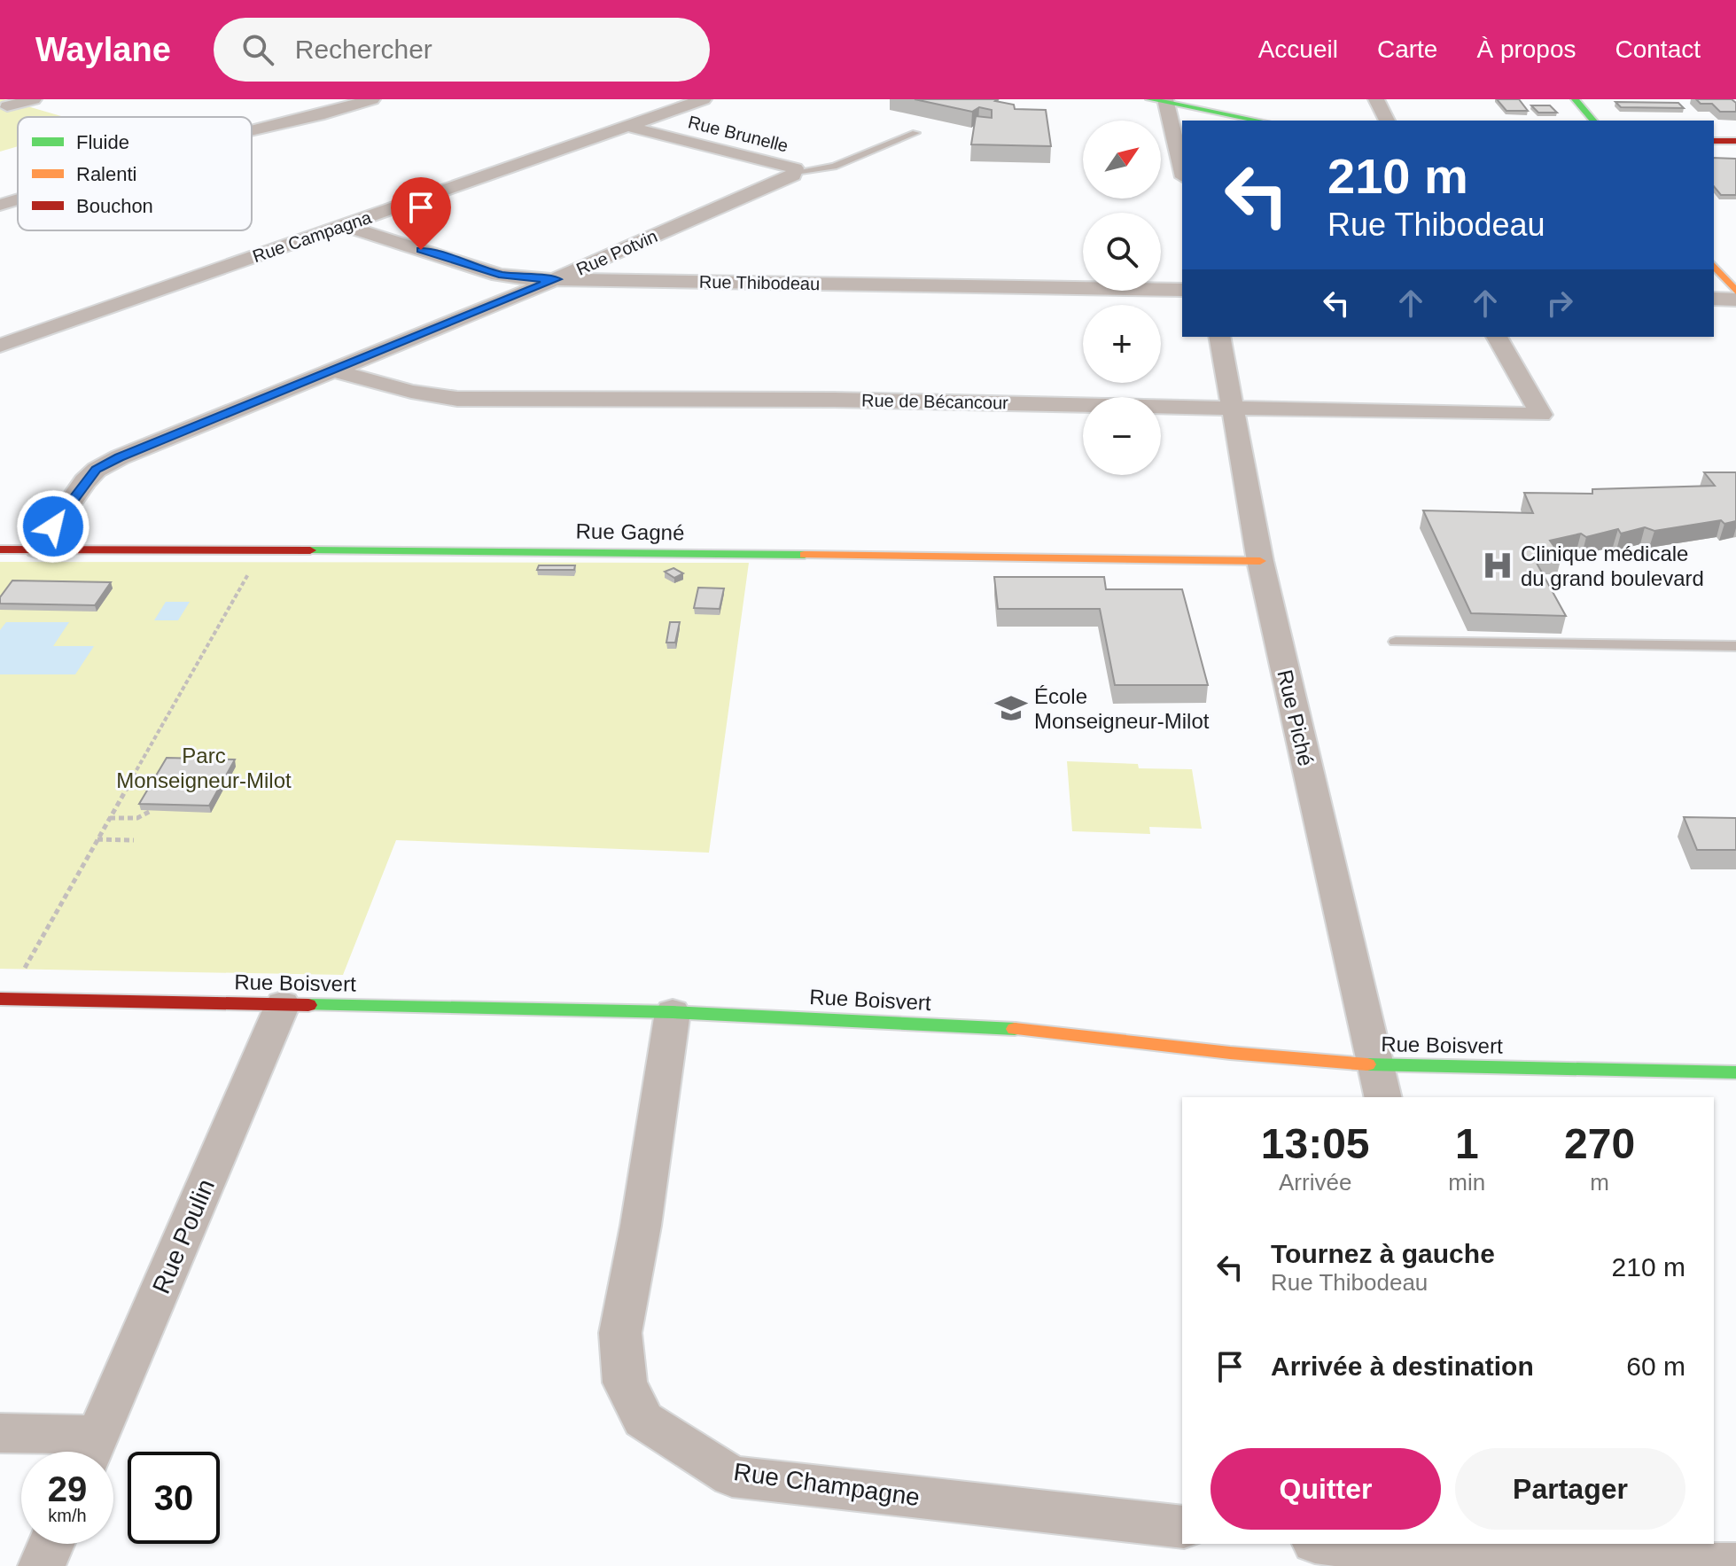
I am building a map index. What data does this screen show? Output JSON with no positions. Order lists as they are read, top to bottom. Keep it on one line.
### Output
{"streets":{"street":["Rue Brunelle","Rue Campagna","Rue Potvin","Rue Thibodeau","Rue de Bécancour","Rue Gagné","Rue Piché","Rue Boisvert","Rue Poulin","Rue Champagne"]},"crossings":[["Rue Brunelle","Rue Campagna"],["Rue Brunelle","Rue Potvin"],["Rue Campagna","Rue Thibodeau"],["Rue Potvin","Rue Thibodeau"],["Rue Potvin","Rue de Bécancour"],["Rue Potvin","Rue Gagné"],["Rue de Bécancour","Rue Piché"],["Rue Gagné","Rue Piché"],["Rue Piché","Rue Boisvert"],["Rue Boisvert","Rue Poulin"],["Rue Boisvert","Rue Champagne"]],"parks":["Parc Monseigneur-Milot"],"places":{"hospital":["Clinique médicale du grand boulevard"],"school or university":["École Monseigneur-Milot"]},"legend":["Fluide","Ralenti","Bouchon"],"north":"top right","page":{"header":"Waylane","search":"Rechercher","nav":["Accueil","Carte","À propos","Contact"],"map_buttons":["+","−"],"turn":["210 m","Rue Thibodeau"],"eta":["13:05","Arrivée","1","min","270","m"],"list":[{"name":"Tournez à gauche","note":"Rue Thibodeau","value":"210 m"},{"name":"Arrivée à destination","value":"60 m"}],"buttons":["Quitter","Partager"],"speed":"29 km/h","limit":"30"}}
